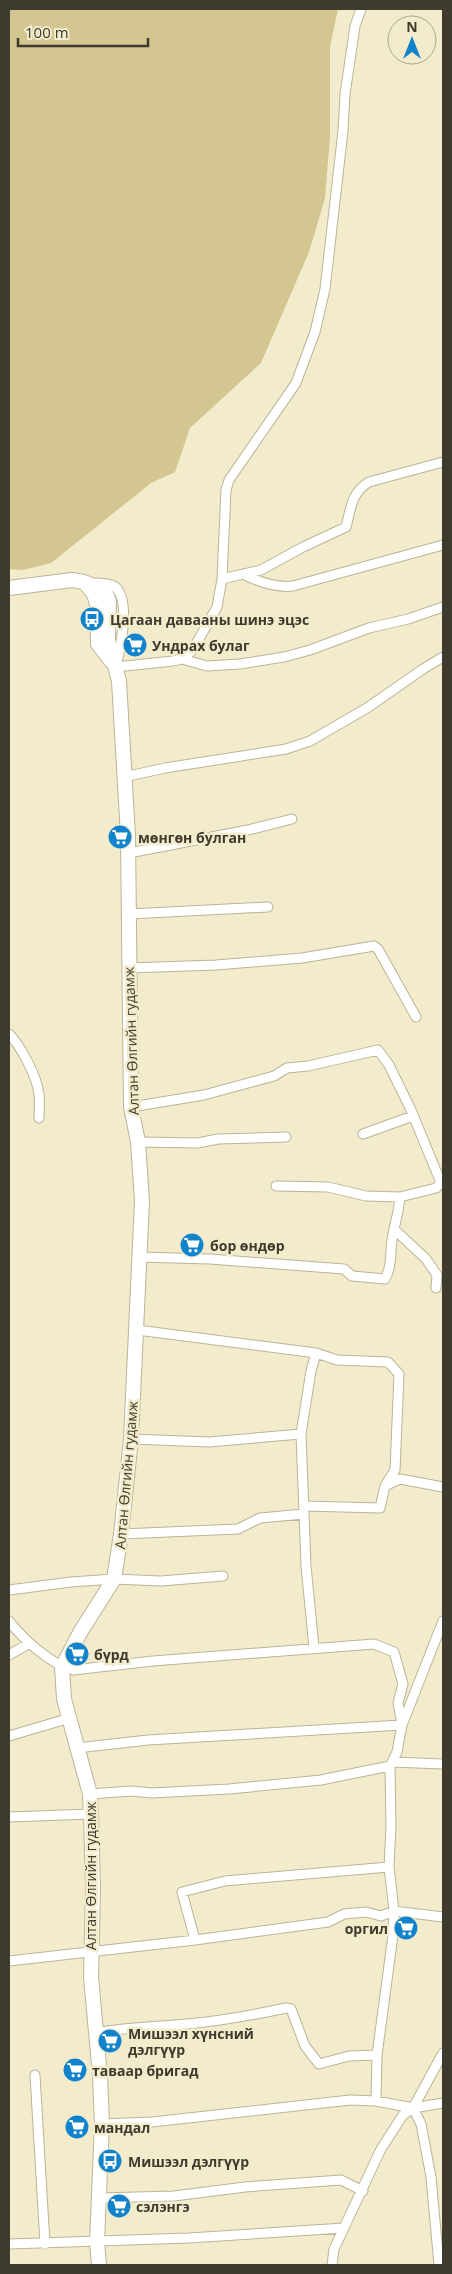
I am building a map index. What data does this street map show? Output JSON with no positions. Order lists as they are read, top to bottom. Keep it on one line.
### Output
{"streets":{"main road":["Алтан Өлгийн гудамж"]},"places":{"bus stop":["Цагаан давааны шинэ эцэс","Мишээл дэлгүүр"],"supermarket":["Ундрах булаг","мөнгөн булган","бор өндөр","бүрд","оргил","Мишээл хүнсний дэлгүүр","таваар бригад","мандал","сэлэнгэ"]},"scale_bar":"100 m","north":"top"}
